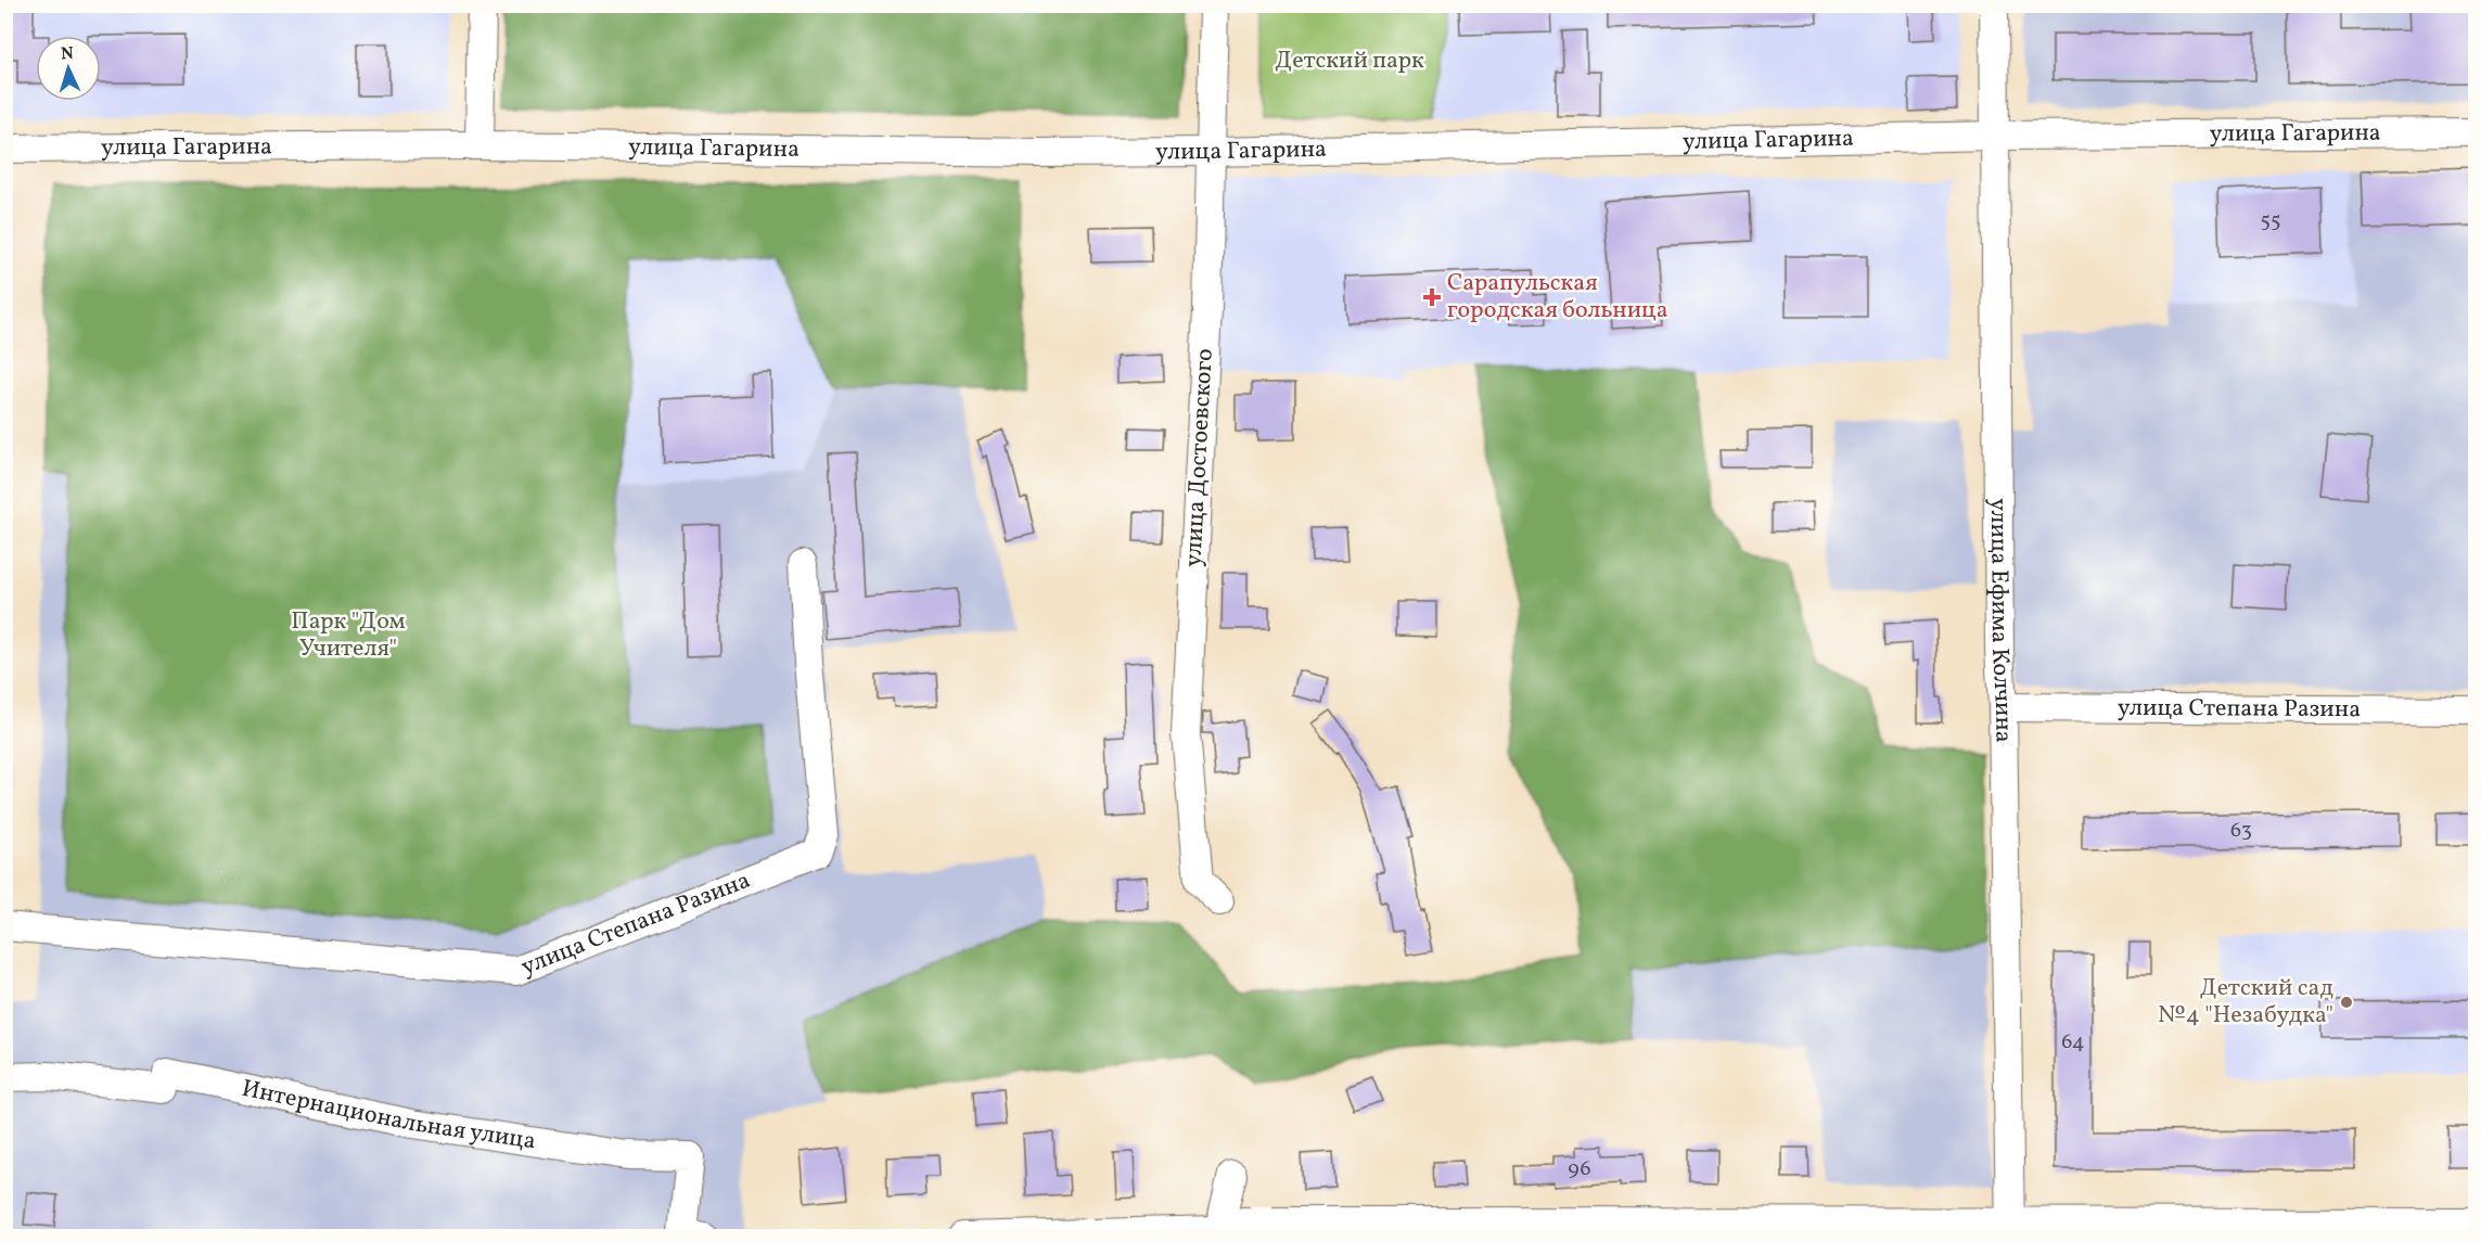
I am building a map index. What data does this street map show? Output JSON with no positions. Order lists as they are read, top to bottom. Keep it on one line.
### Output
{"streets":{"street":["улица Гагарина","улица Достоевского","улица Ефима Колчина","улица Степана Разина","Интернациональная улица"]},"crossings":[["улица Гагарина","улица Достоевского"],["улица Гагарина","улица Ефима Колчина"],["улица Ефима Колчина","улица Степана Разина"]],"parks":["Детский парк","Парк \"Дом Учителя\""],"places":{"health":["Сарапульская городская больница"],"other":["Детский сад №4 \"Незабудка\""]},"house_numbers":["55","63","64","96"],"north":"top"}
